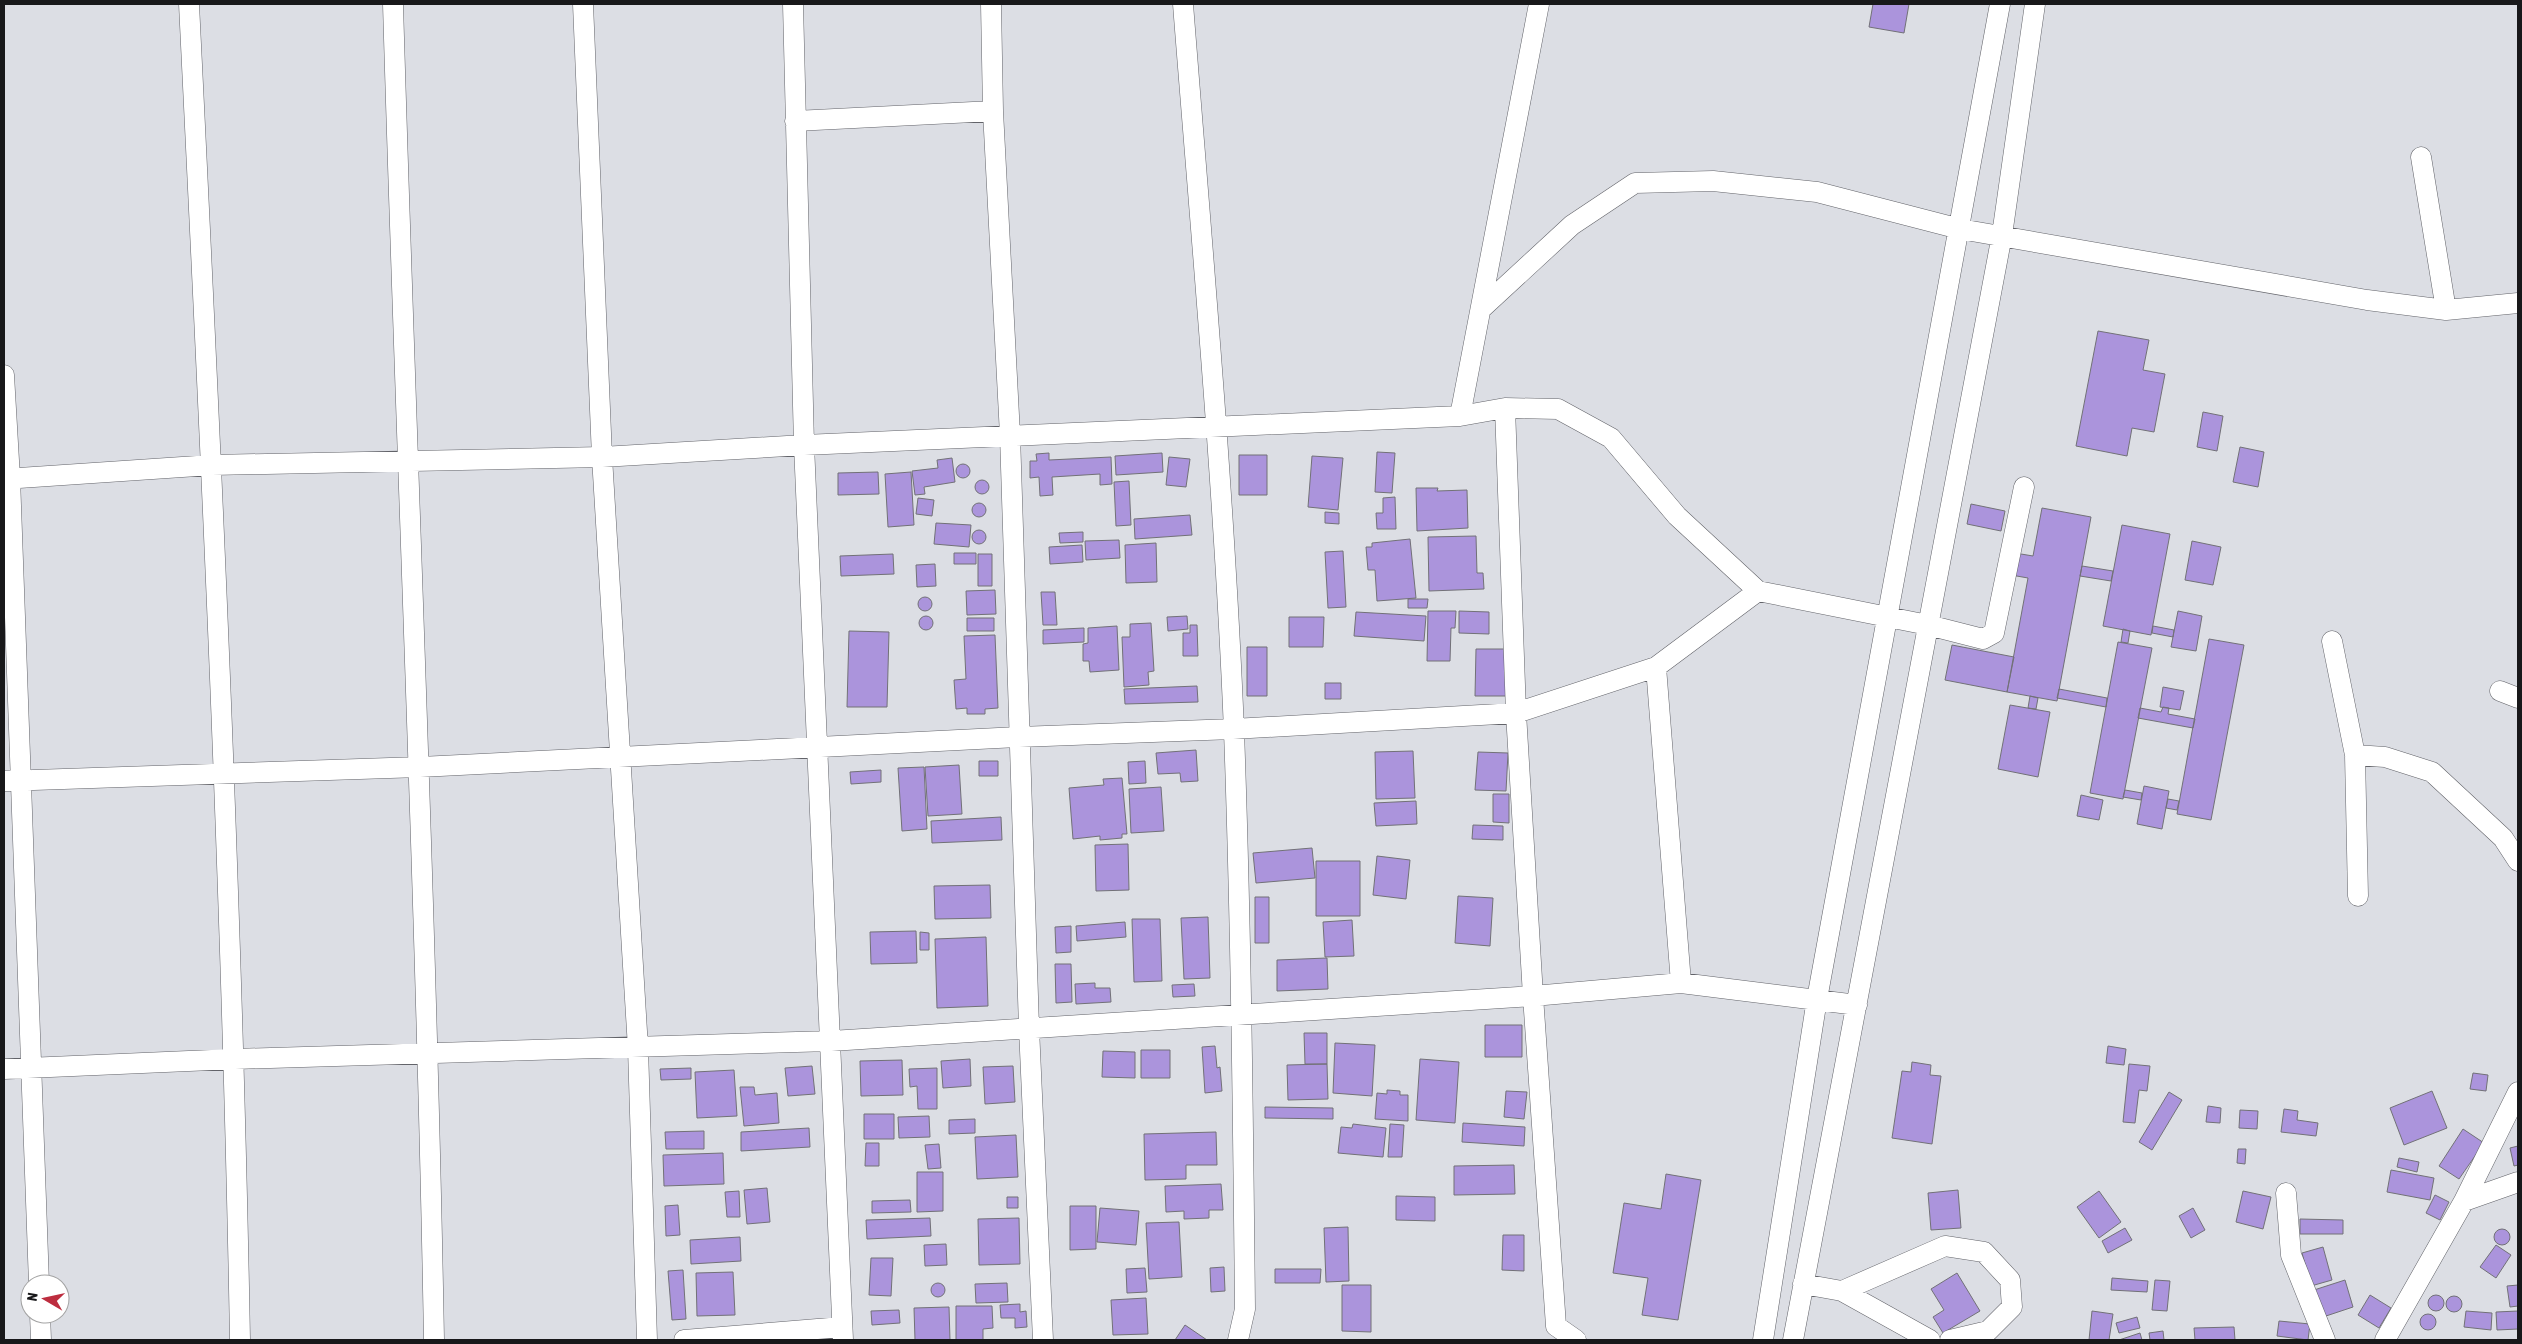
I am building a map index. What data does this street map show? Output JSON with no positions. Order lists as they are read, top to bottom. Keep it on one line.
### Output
{"north":"left"}
